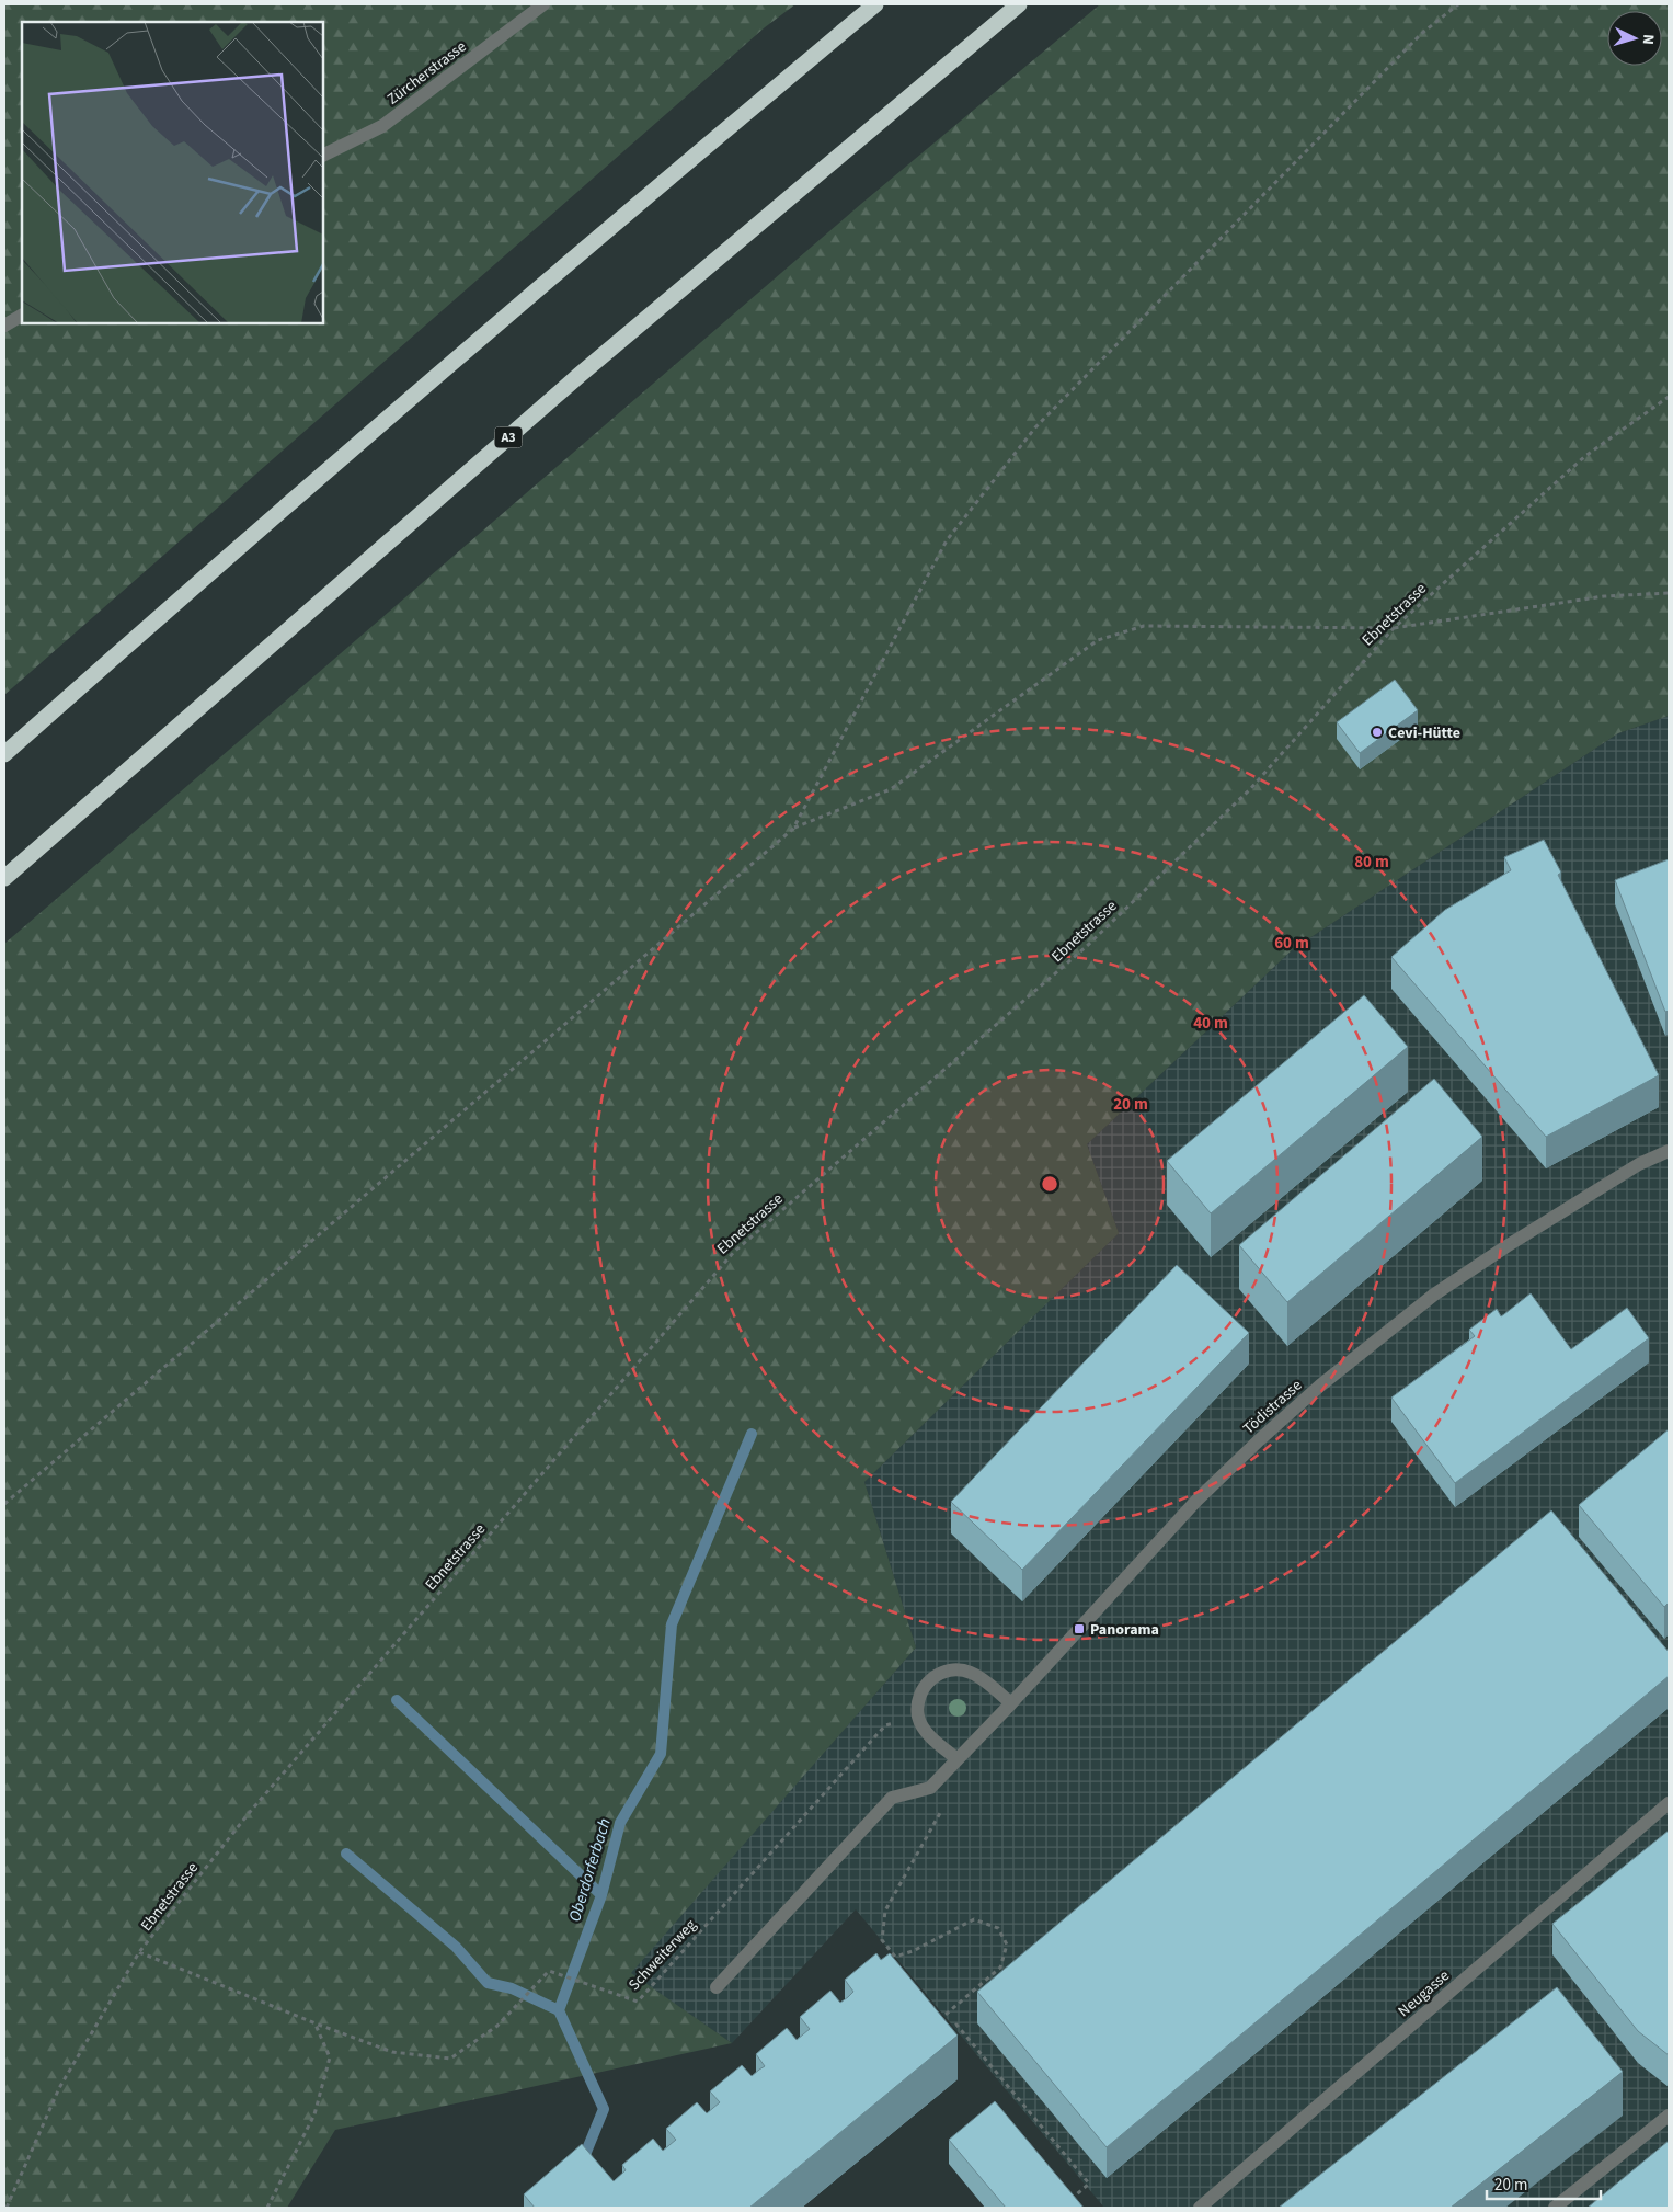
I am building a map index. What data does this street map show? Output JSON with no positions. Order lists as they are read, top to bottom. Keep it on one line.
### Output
{"streets":{"highway":["A3"],"street":["Zürcherstrasse","Tödistrasse","Neugasse"],"path":["Ebnetstrasse","Schweiterweg"]},"crossings":[["Ebnetstrasse","Schweiterweg"],["Tödistrasse","Schweiterweg"]],"water":["Oberdorferbach"],"places":{"other":["Cevi-Hütte"],"transit":["Panorama"]},"scale_bar":"20 m","north":"right","rings":["80 m","60 m","40 m","20 m"]}
